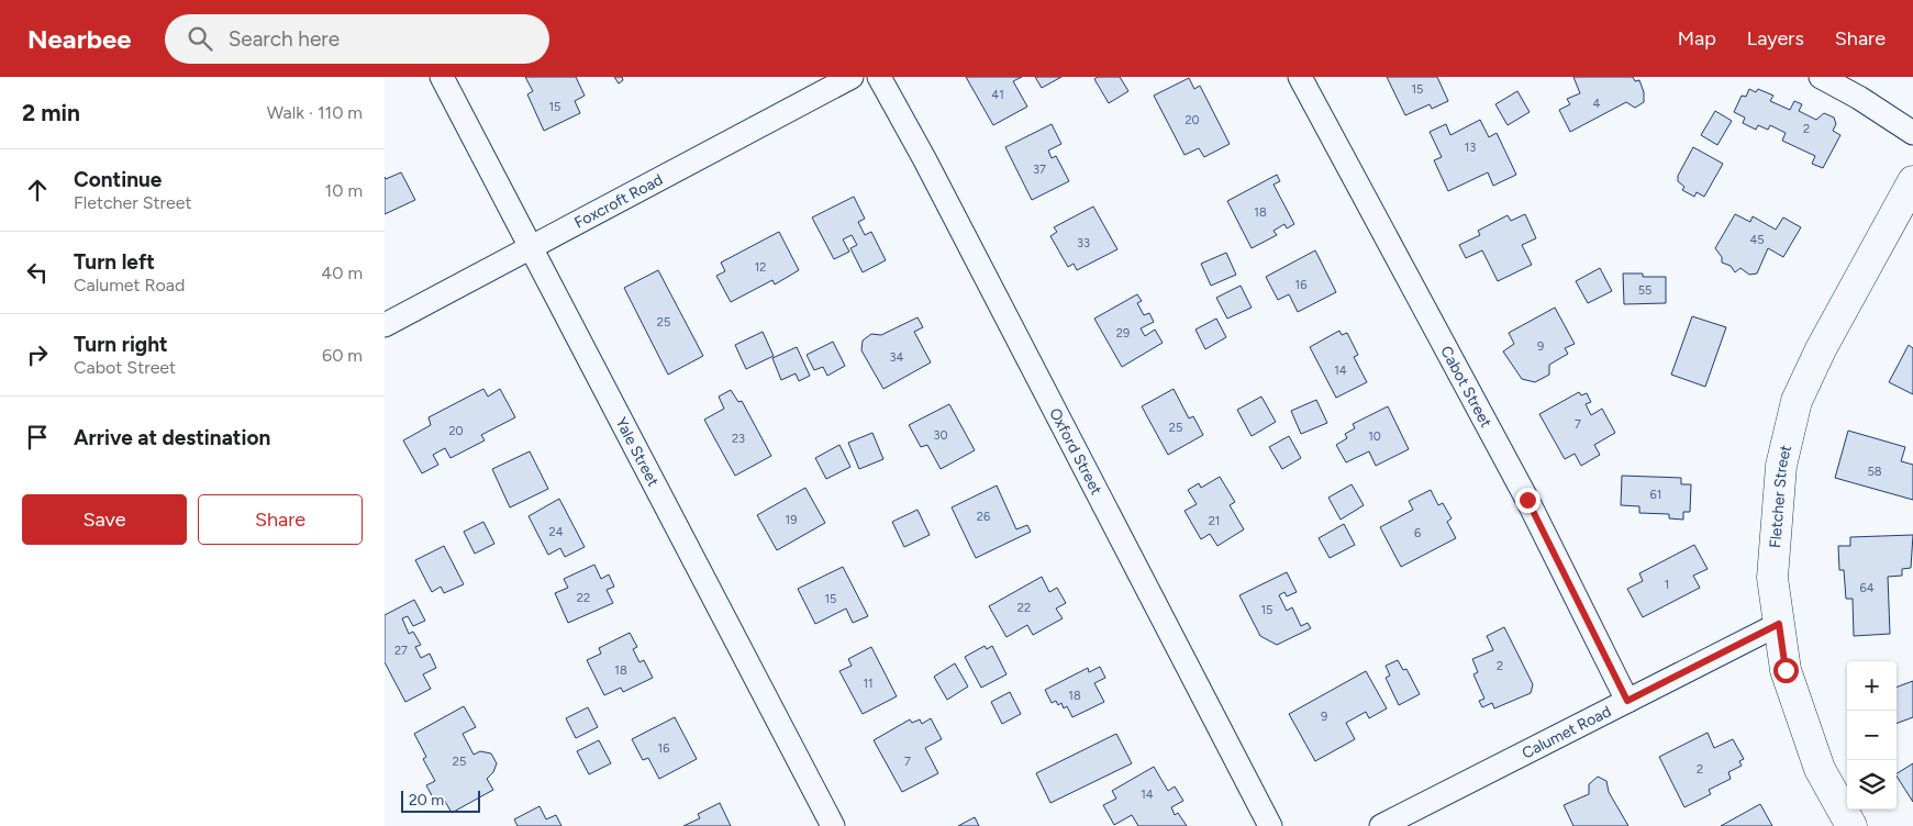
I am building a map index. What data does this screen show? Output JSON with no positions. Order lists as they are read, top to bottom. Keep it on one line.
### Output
{"streets":{"street":["Foxcroft Road","Cabot Street","Yale Street","Oxford Street","Fletcher Street","Calumet Road"]},"crossings":[["Foxcroft Road","Yale Street"],["Cabot Street","Calumet Road"],["Fletcher Street","Calumet Road"]],"house_numbers":["15","41","4","15","20","2","13","37","18","45","33","12","16","55","25","29","9","34","14","7","25","20","30","10","23","58","61","26","19","21","24","6","1","64","22","15","22","15","27","2","18","11","18","9","16","25","7","2","14"],"scale_bar":"20 m","page":{"header":"Nearbee","search":"Search here","nav":["Map","Layers","Share"],"heading":["2 min","Walk · 110 m"],"list":[["Continue","Fletcher Street","10 m"],["Turn left","Calumet Road","40 m"],["Turn right","Cabot Street","60 m"],"Arrive at destination"],"buttons":["Save","Share"],"map_buttons":["+","−"],"scale":"20 m"}}
